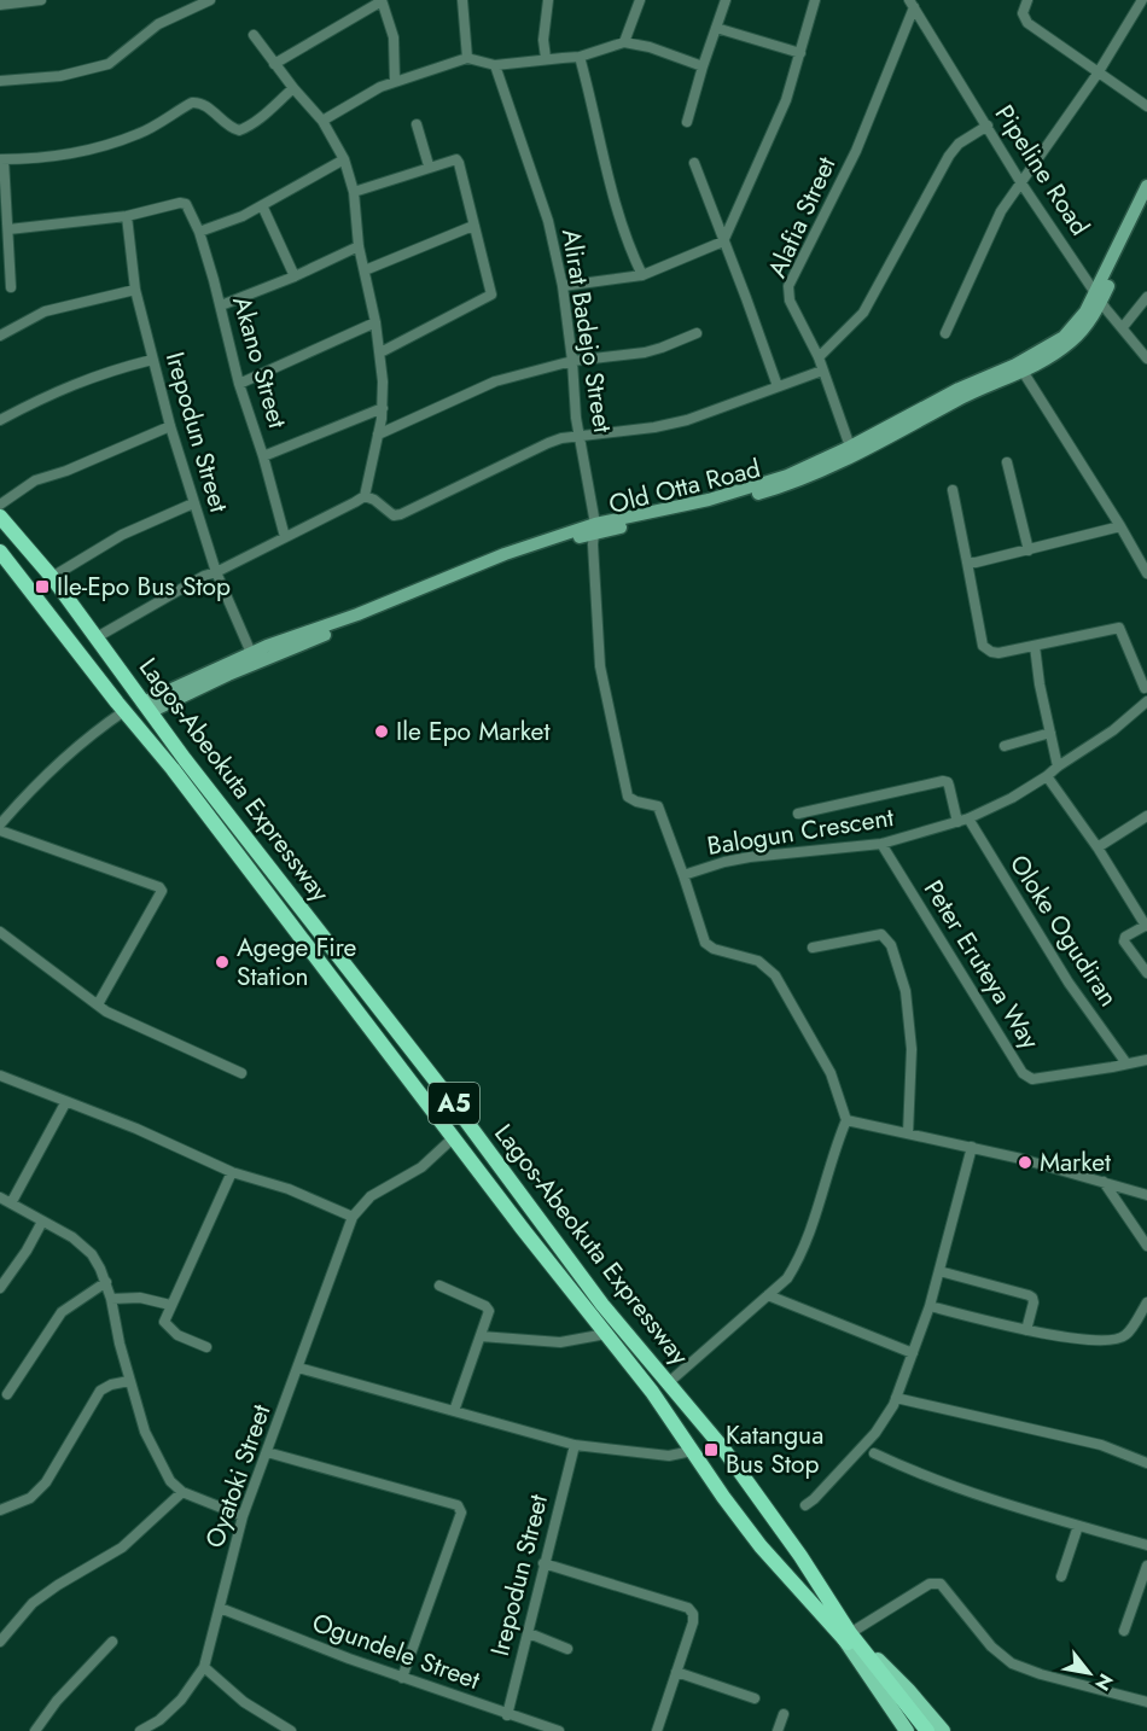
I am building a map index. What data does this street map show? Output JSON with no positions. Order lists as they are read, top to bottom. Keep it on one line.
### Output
{"streets":{"highway":["Lagos-Abeokuta Expressway","A5"],"main road":["Old Otta Road"],"street":["Pipeline Road","Alafia Street","Alirat Badejo Street","Akano Street","Irepodun Street","Balogun Crescent","Oloke Ogudiran","Peter Eruteya Way","Oyatoki Street","Ogundele Street"]},"crossings":[["Pipeline Road","Alafia Street"],["Pipeline Road","Old Otta Road"],["Alafia Street","Old Otta Road"],["Alirat Badejo Street","Old Otta Road"],["Alirat Badejo Street","Balogun Crescent"],["Akano Street","Irepodun Street"],["Irepodun Street","Ogundele Street"],["Old Otta Road","Lagos-Abeokuta Expressway"],["Balogun Crescent","Oloke Ogudiran"],["Balogun Crescent","Peter Eruteya Way"],["Oloke Ogudiran","Peter Eruteya Way"],["Oyatoki Street","Ogundele Street"]],"places":{"transit":["Ile-Epo Bus Stop","Katangua Bus Stop"],"other":["Ile Epo Market","Agege Fire Station","Market"]},"north":"bottom right"}
